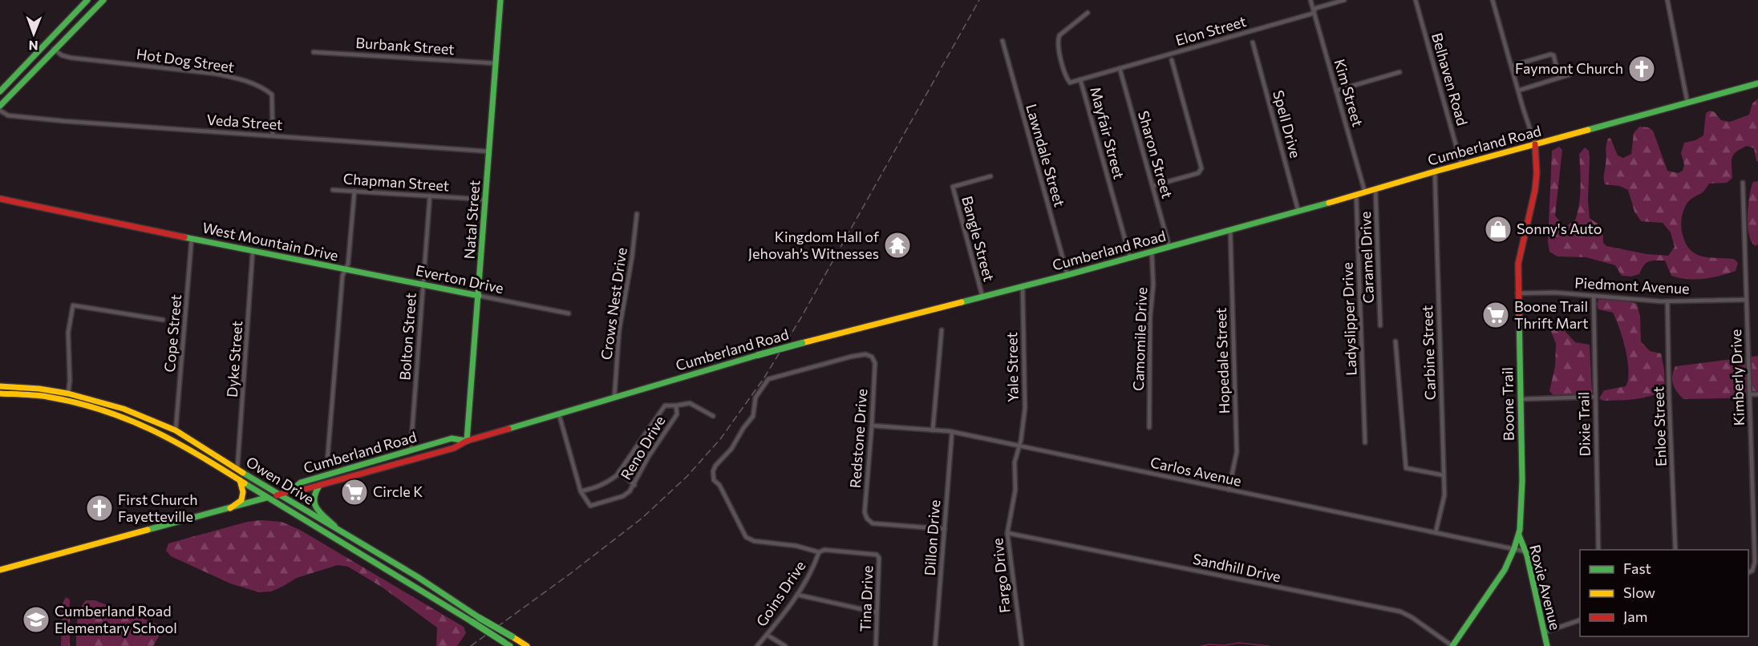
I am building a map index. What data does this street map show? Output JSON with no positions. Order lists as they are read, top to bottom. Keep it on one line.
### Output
{"streets":{"main road":["Cumberland Road","Natal Street","West Mountain Drive","Everton Drive","Boone Trail","Owen Drive","Roxie Avenue"],"street":["Elon Street","Burbank Street","Hot Dog Street","Belhaven Road","Kim Street","Veda Street","Spell Drive","Mayfair Street","Sharon Street","Lawndale Street","Chapman Street","Bangle Street","Caramel Drive","Piedmont Avenue","Crows Nest Drive","Ladyslipper Drive","Cope Street","Bolton Street","Camomile Drive","Carbine Street","Dyke Street","Hopedale Street","Yale Street","Kimberly Drive","Dixie Trail","Enloe Street","Redstone Drive","Reno Drive","Carlos Avenue","Dillon Drive","Sandhill Drive","Fargo Drive","Goins Drive","Tina Drive"]},"crossings":[["Elon Street","Kim Street"],["Elon Street","Mayfair Street"],["Elon Street","Sharon Street"],["Burbank Street","Natal Street"],["Hot Dog Street","Veda Street"],["Belhaven Road","Cumberland Road"],["Kim Street","Cumberland Road"],["Veda Street","Natal Street"],["Spell Drive","Cumberland Road"],["Mayfair Street","Cumberland Road"],["Cumberland Road","Sharon Street"],["Cumberland Road","Lawndale Street"],["Cumberland Road","Natal Street"],["Cumberland Road","Bangle Street"],["Cumberland Road","Caramel Drive"],["Cumberland Road","Crows Nest Drive"],["Cumberland Road","Ladyslipper Drive"],["Cumberland Road","Bolton Street"],["Cumberland Road","Camomile Drive"],["Cumberland Road","Carbine Street"],["Cumberland Road","Hopedale Street"],["Cumberland Road","Yale Street"],["Cumberland Road","Boone Trail"],["Cumberland Road","Owen Drive"],["Chapman Street","Natal Street"],["Chapman Street","Bolton Street"],["Natal Street","Everton Drive"],["West Mountain Drive","Everton Drive"],["West Mountain Drive","Cope Street"],["West Mountain Drive","Dyke Street"],["Everton Drive","Bolton Street"],["Piedmont Avenue","Kimberly Drive"],["Piedmont Avenue","Boone Trail"],["Piedmont Avenue","Dixie Trail"],["Piedmont Avenue","Enloe Street"],["Cope Street","Owen Drive"],["Carbine Street","Carlos Avenue"],["Dyke Street","Owen Drive"],["Hopedale Street","Carlos Avenue"],["Yale Street","Carlos Avenue"],["Yale Street","Fargo Drive"],["Boone Trail","Carlos Avenue"],["Boone Trail","Sandhill Drive"],["Boone Trail","Roxie Avenue"],["Redstone Drive","Carlos Avenue"],["Redstone Drive","Dillon Drive"],["Redstone Drive","Goins Drive"],["Redstone Drive","Tina Drive"],["Carlos Avenue","Dillon Drive"],["Carlos Avenue","Fargo Drive"],["Carlos Avenue","Roxie Avenue"],["Sandhill Drive","Fargo Drive"],["Goins Drive","Tina Drive"]],"places":{"church":["Faymont Church","First Church Fayetteville"],"shop":["Sonny's Auto"],"temple":["Kingdom Hall of Jehovah’s Witnesses"],"supermarket":["Boone Trail Thrift Mart","Circle K"],"school or university":["Cumberland Road Elementary School"]},"legend":["Fast","Slow","Jam"],"north":"bottom"}
